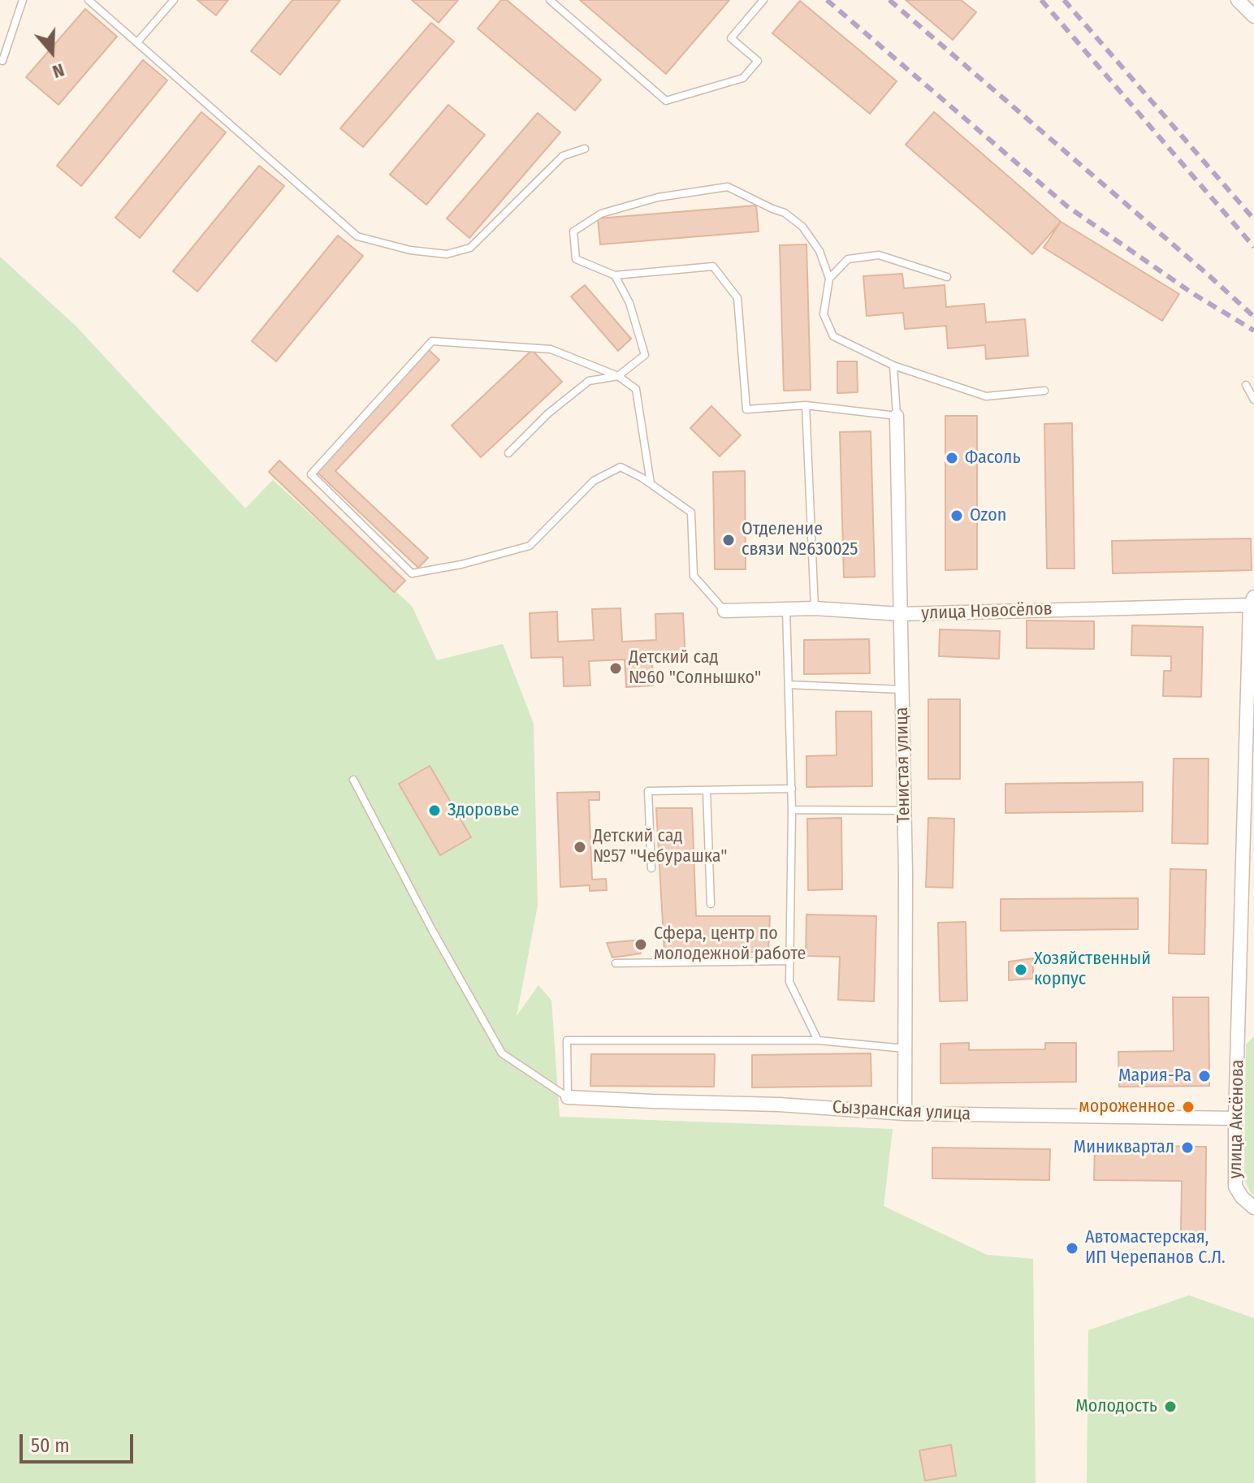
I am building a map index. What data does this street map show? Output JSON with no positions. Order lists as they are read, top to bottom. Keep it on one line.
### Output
{"streets":{"street":["улица Новосёлов","Тенистая улица","Сызранская улица","улица Аксёнова"]},"crossings":[["улица Новосёлов","Тенистая улица"],["улица Новосёлов","улица Аксёнова"],["Тенистая улица","Сызранская улица"],["Сызранская улица","улица Аксёнова"]],"places":["Фасоль","Ozon","Отделение связи №630025","Детский сад №60 \"Солнышко\"","Здоровье","Детский сад №57 \"Чебурашка\"","Сфера, центр по молодежной работе","Хозяйственный корпус","Мария-Ра","мороженное","Миниквартал","Автомастерская, ИП Черепанов С.Л.","Молодость"],"scale_bar":"50 m","north":"bottom"}
